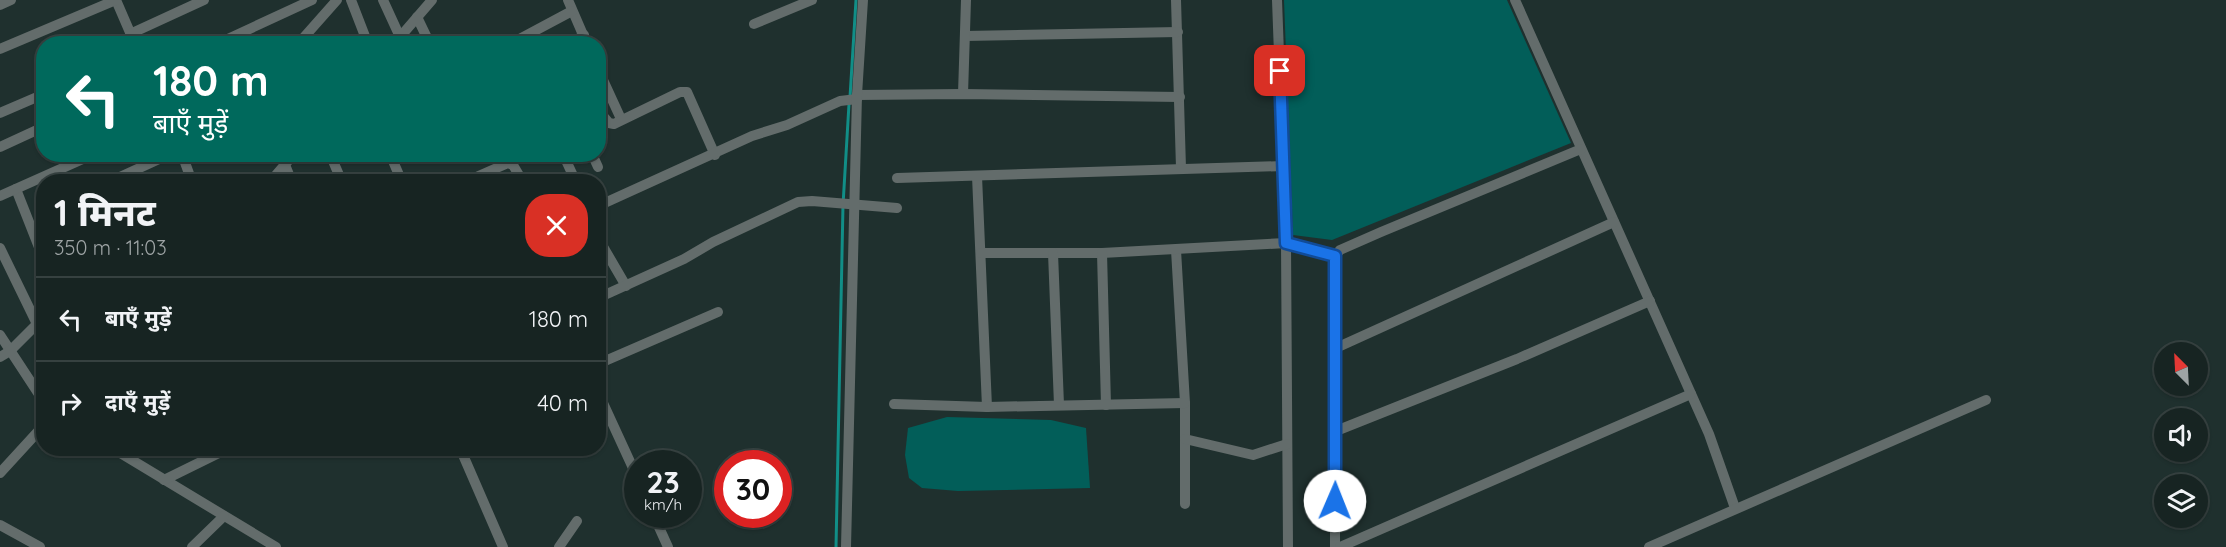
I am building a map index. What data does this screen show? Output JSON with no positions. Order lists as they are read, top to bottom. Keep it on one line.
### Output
{"north":"top left","page":{"turn":["180 m","बाएँ मुड़ें"],"heading":["1 मिनट","350 m · 11:03"],"list":[{"name":"बाएँ मुड़ें","value":"180 m"},{"name":"दाएँ मुड़ें","value":"40 m"}],"speed":"23 km/h","limit":"30"}}
